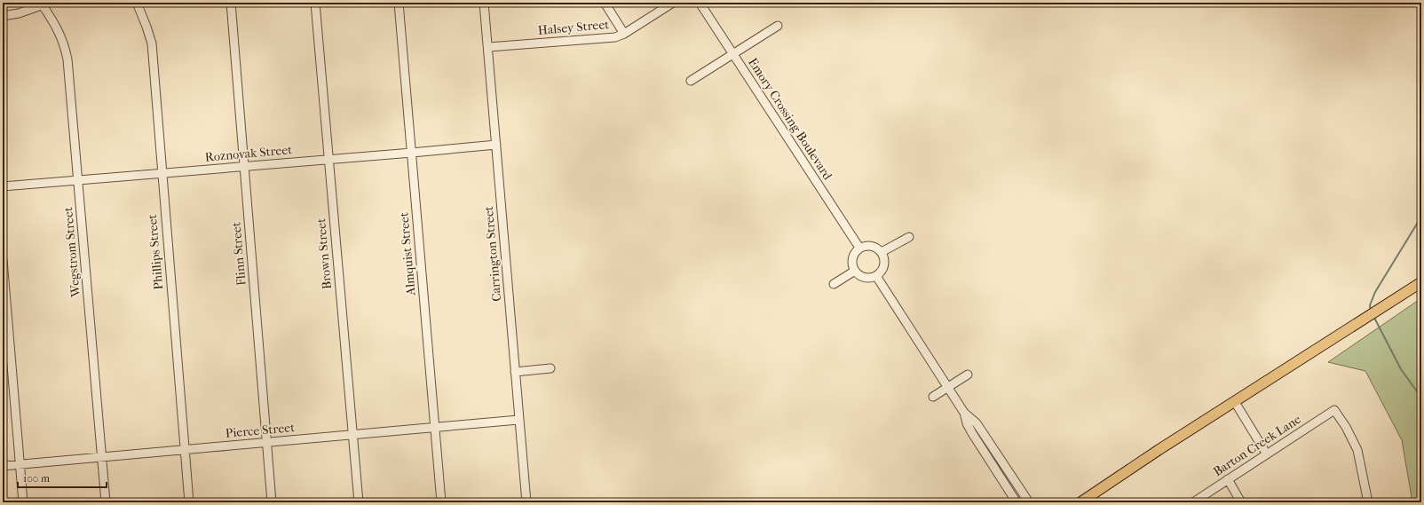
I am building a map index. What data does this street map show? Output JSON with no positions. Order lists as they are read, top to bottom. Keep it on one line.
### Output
{"streets":{"street":["Halsey Street","Emory Crossing Boulevard","Roznovak Street","Wegstrom Street","Phillips Street","Flinn Street","Brown Street","Almquist Street","Carrington Street","Pierce Street","Barton Creek Lane"]},"crossings":[["Halsey Street","Carrington Street"],["Roznovak Street","Wegstrom Street"],["Roznovak Street","Phillips Street"],["Roznovak Street","Flinn Street"],["Roznovak Street","Brown Street"],["Roznovak Street","Almquist Street"],["Roznovak Street","Carrington Street"],["Wegstrom Street","Pierce Street"],["Phillips Street","Pierce Street"],["Flinn Street","Pierce Street"],["Brown Street","Pierce Street"],["Almquist Street","Pierce Street"],["Carrington Street","Pierce Street"]],"scale_bar":"100 m"}
